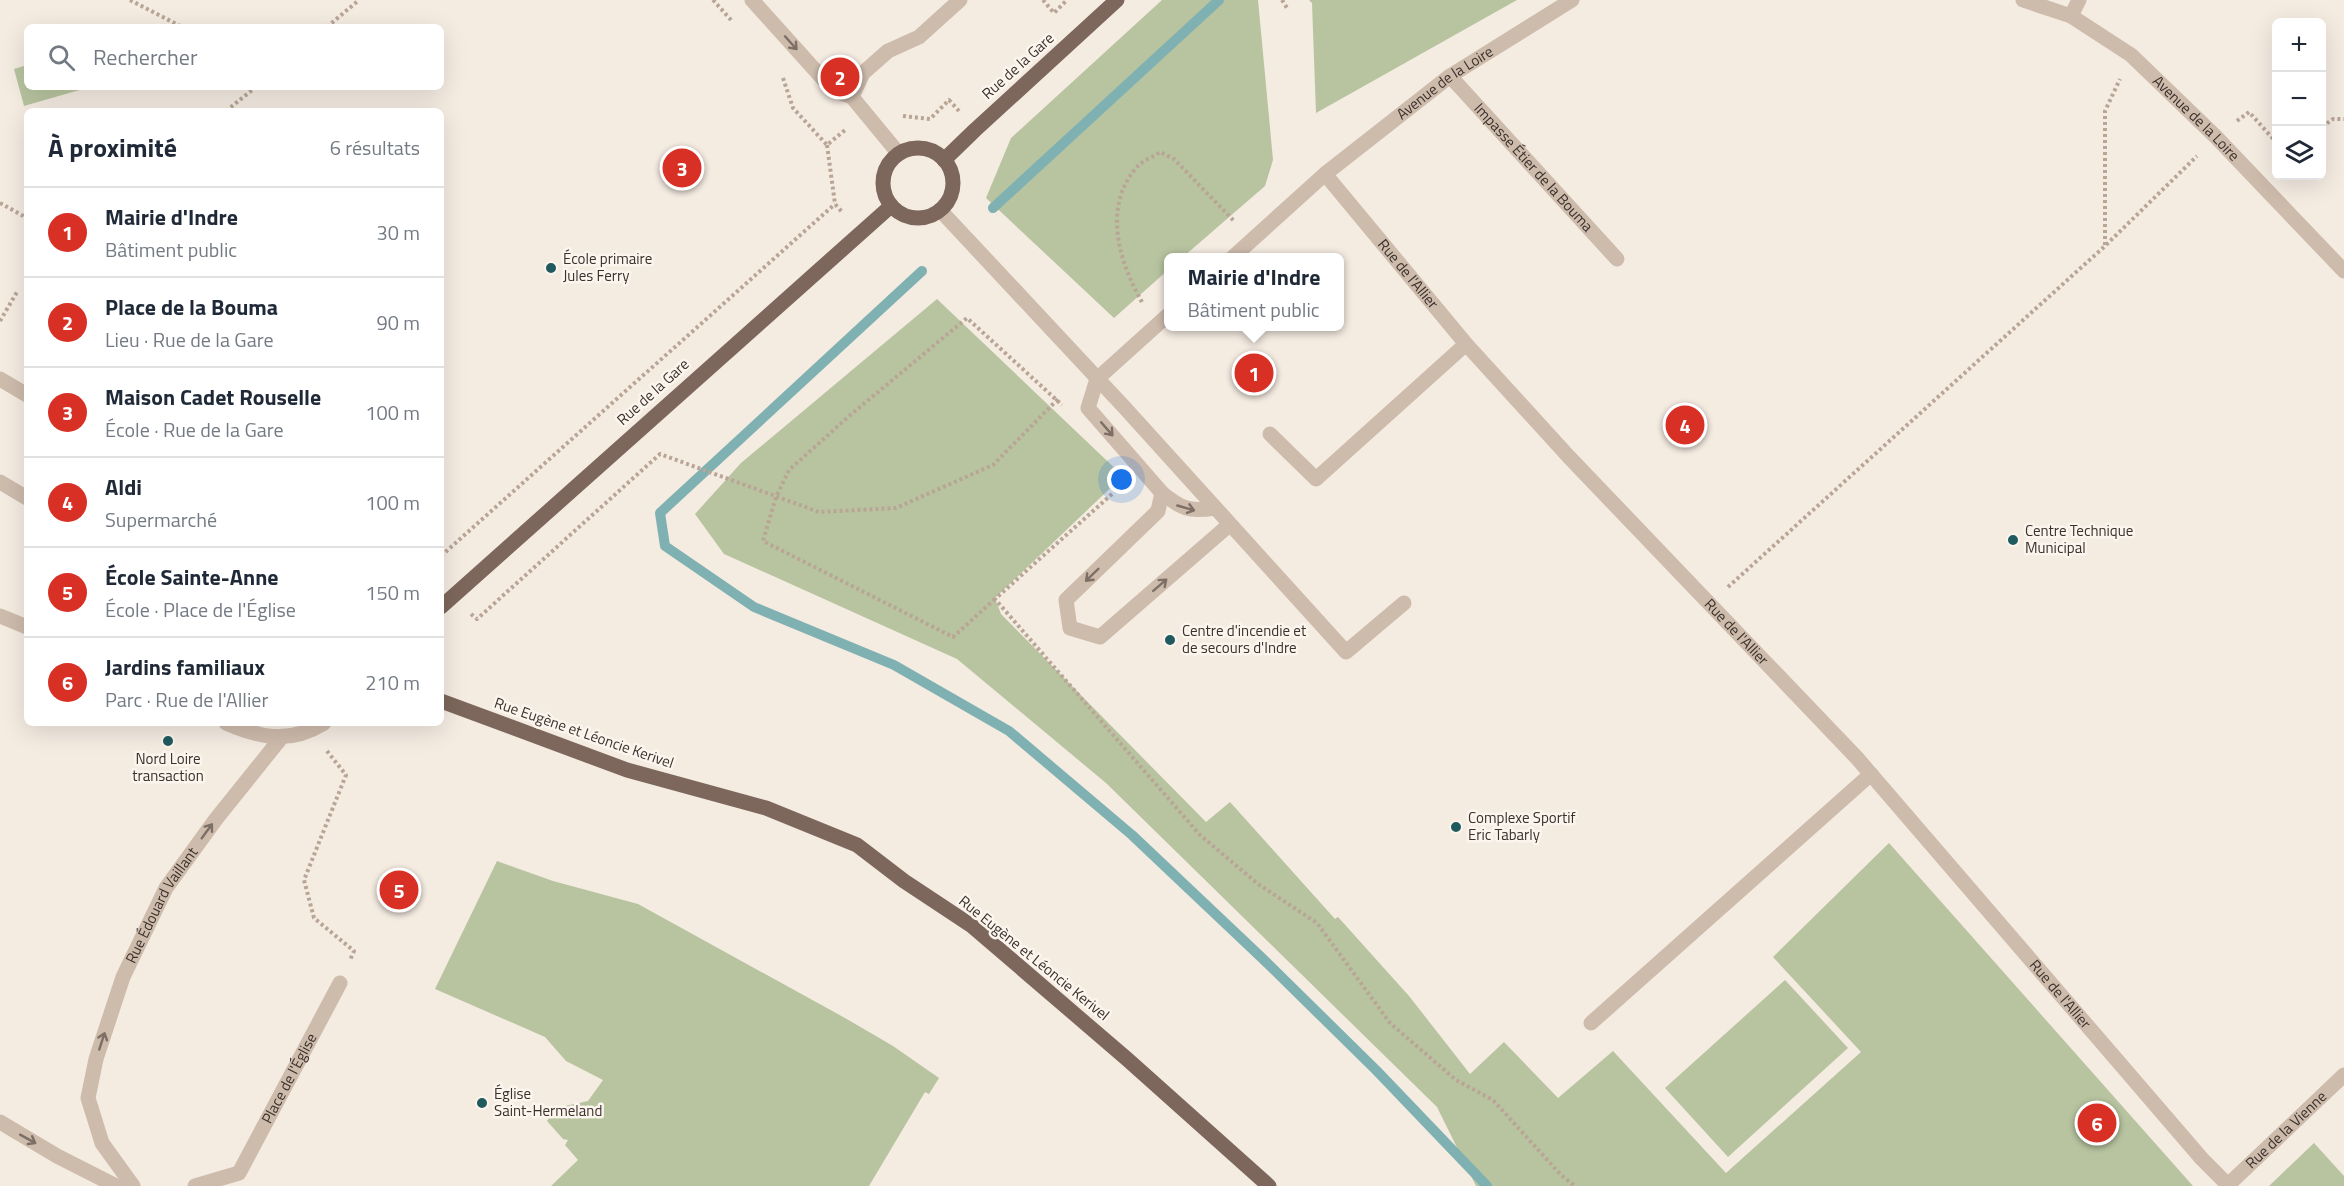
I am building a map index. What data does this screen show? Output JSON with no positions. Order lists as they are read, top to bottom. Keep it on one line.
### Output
{"streets":{"main road":["Rue de la Gare","Rue Eugène et Léoncie Kerivel"],"street":["Avenue de la Loire","Impasse Étier de la Bouma","Rue de l'Allier","Rue Édouard Vaillant","Place de l'Église","Rue de la Vienne"]},"crossings":[["Avenue de la Loire","Impasse Étier de la Bouma"],["Avenue de la Loire","Rue de l'Allier"],["Rue de l'Allier","Rue de la Vienne"]],"one_way":["Rue Édouard Vaillant"],"places":["École primaire Jules Ferry","Centre Technique Municipal","Centre d'incendie et de secours d'Indre","Nord Loire transaction","Complexe Sportif Eric Tabarly","Église Saint-Hermeland"],"page":{"map_buttons":["+","−"],"search":"Rechercher","pins":["2","3","1","4","5","6"],"heading":["À proximité","6 résultats"],"list":[{"mark":"1","name":"Mairie d'Indre","note":"Bâtiment public","value":"30 m"},{"mark":"2","name":"Place de la Bouma","note":"Lieu · Rue de la Gare","value":"90 m"},{"mark":"3","name":"Maison Cadet Rouselle","note":"École · Rue de la Gare","value":"100 m"},{"mark":"4","name":"Aldi","note":"Supermarché","value":"100 m"},{"mark":"5","name":"École Sainte-Anne","note":"École · Place de l'Église","value":"150 m"},{"mark":"6","name":"Jardins familiaux","note":"Parc · Rue de l'Allier","value":"210 m"}],"popup":["Mairie d'Indre","Bâtiment public"]}}
